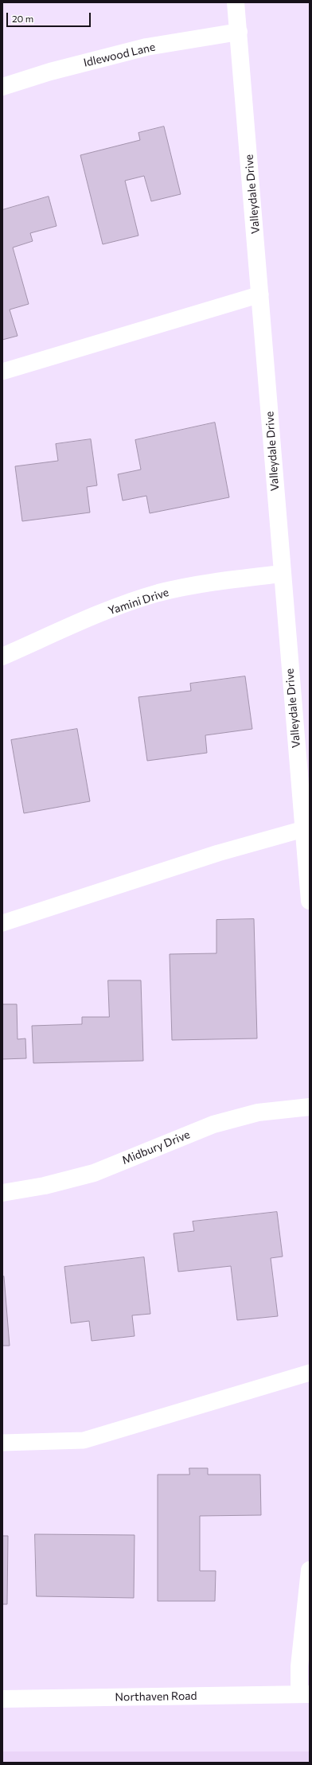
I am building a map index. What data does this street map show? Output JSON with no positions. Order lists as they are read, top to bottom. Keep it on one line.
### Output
{"streets":{"street":["Idlewood Lane","Valleydale Drive","Yamini Drive","Midbury Drive","Northaven Road"]},"crossings":[["Idlewood Lane","Valleydale Drive"],["Valleydale Drive","Yamini Drive"]],"scale_bar":"20 m"}
